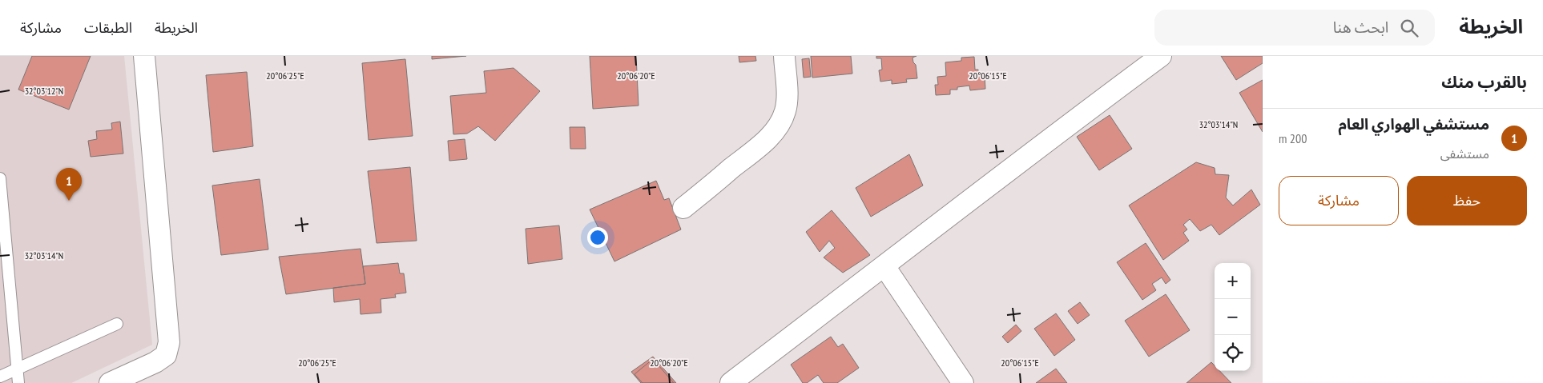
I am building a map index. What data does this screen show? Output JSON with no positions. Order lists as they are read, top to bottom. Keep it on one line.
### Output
{"page":{"header":"الخريطة","search":"ابحث هنا","nav":["الخريطة","الطبقات","مشاركة"],"heading":"بالقرب منك","list":[{"mark":"1","name":"مستشفي الهواري العام","note":"مستشفى","value":"200 m"}],"buttons":["حفظ","مشاركة"],"pins":"1","map_buttons":["+","−"]},"coordinates":["20°06'25\"E","20°06'20\"E","20°06'15\"E","32°03'12\"N","32°03'14\"N"]}
